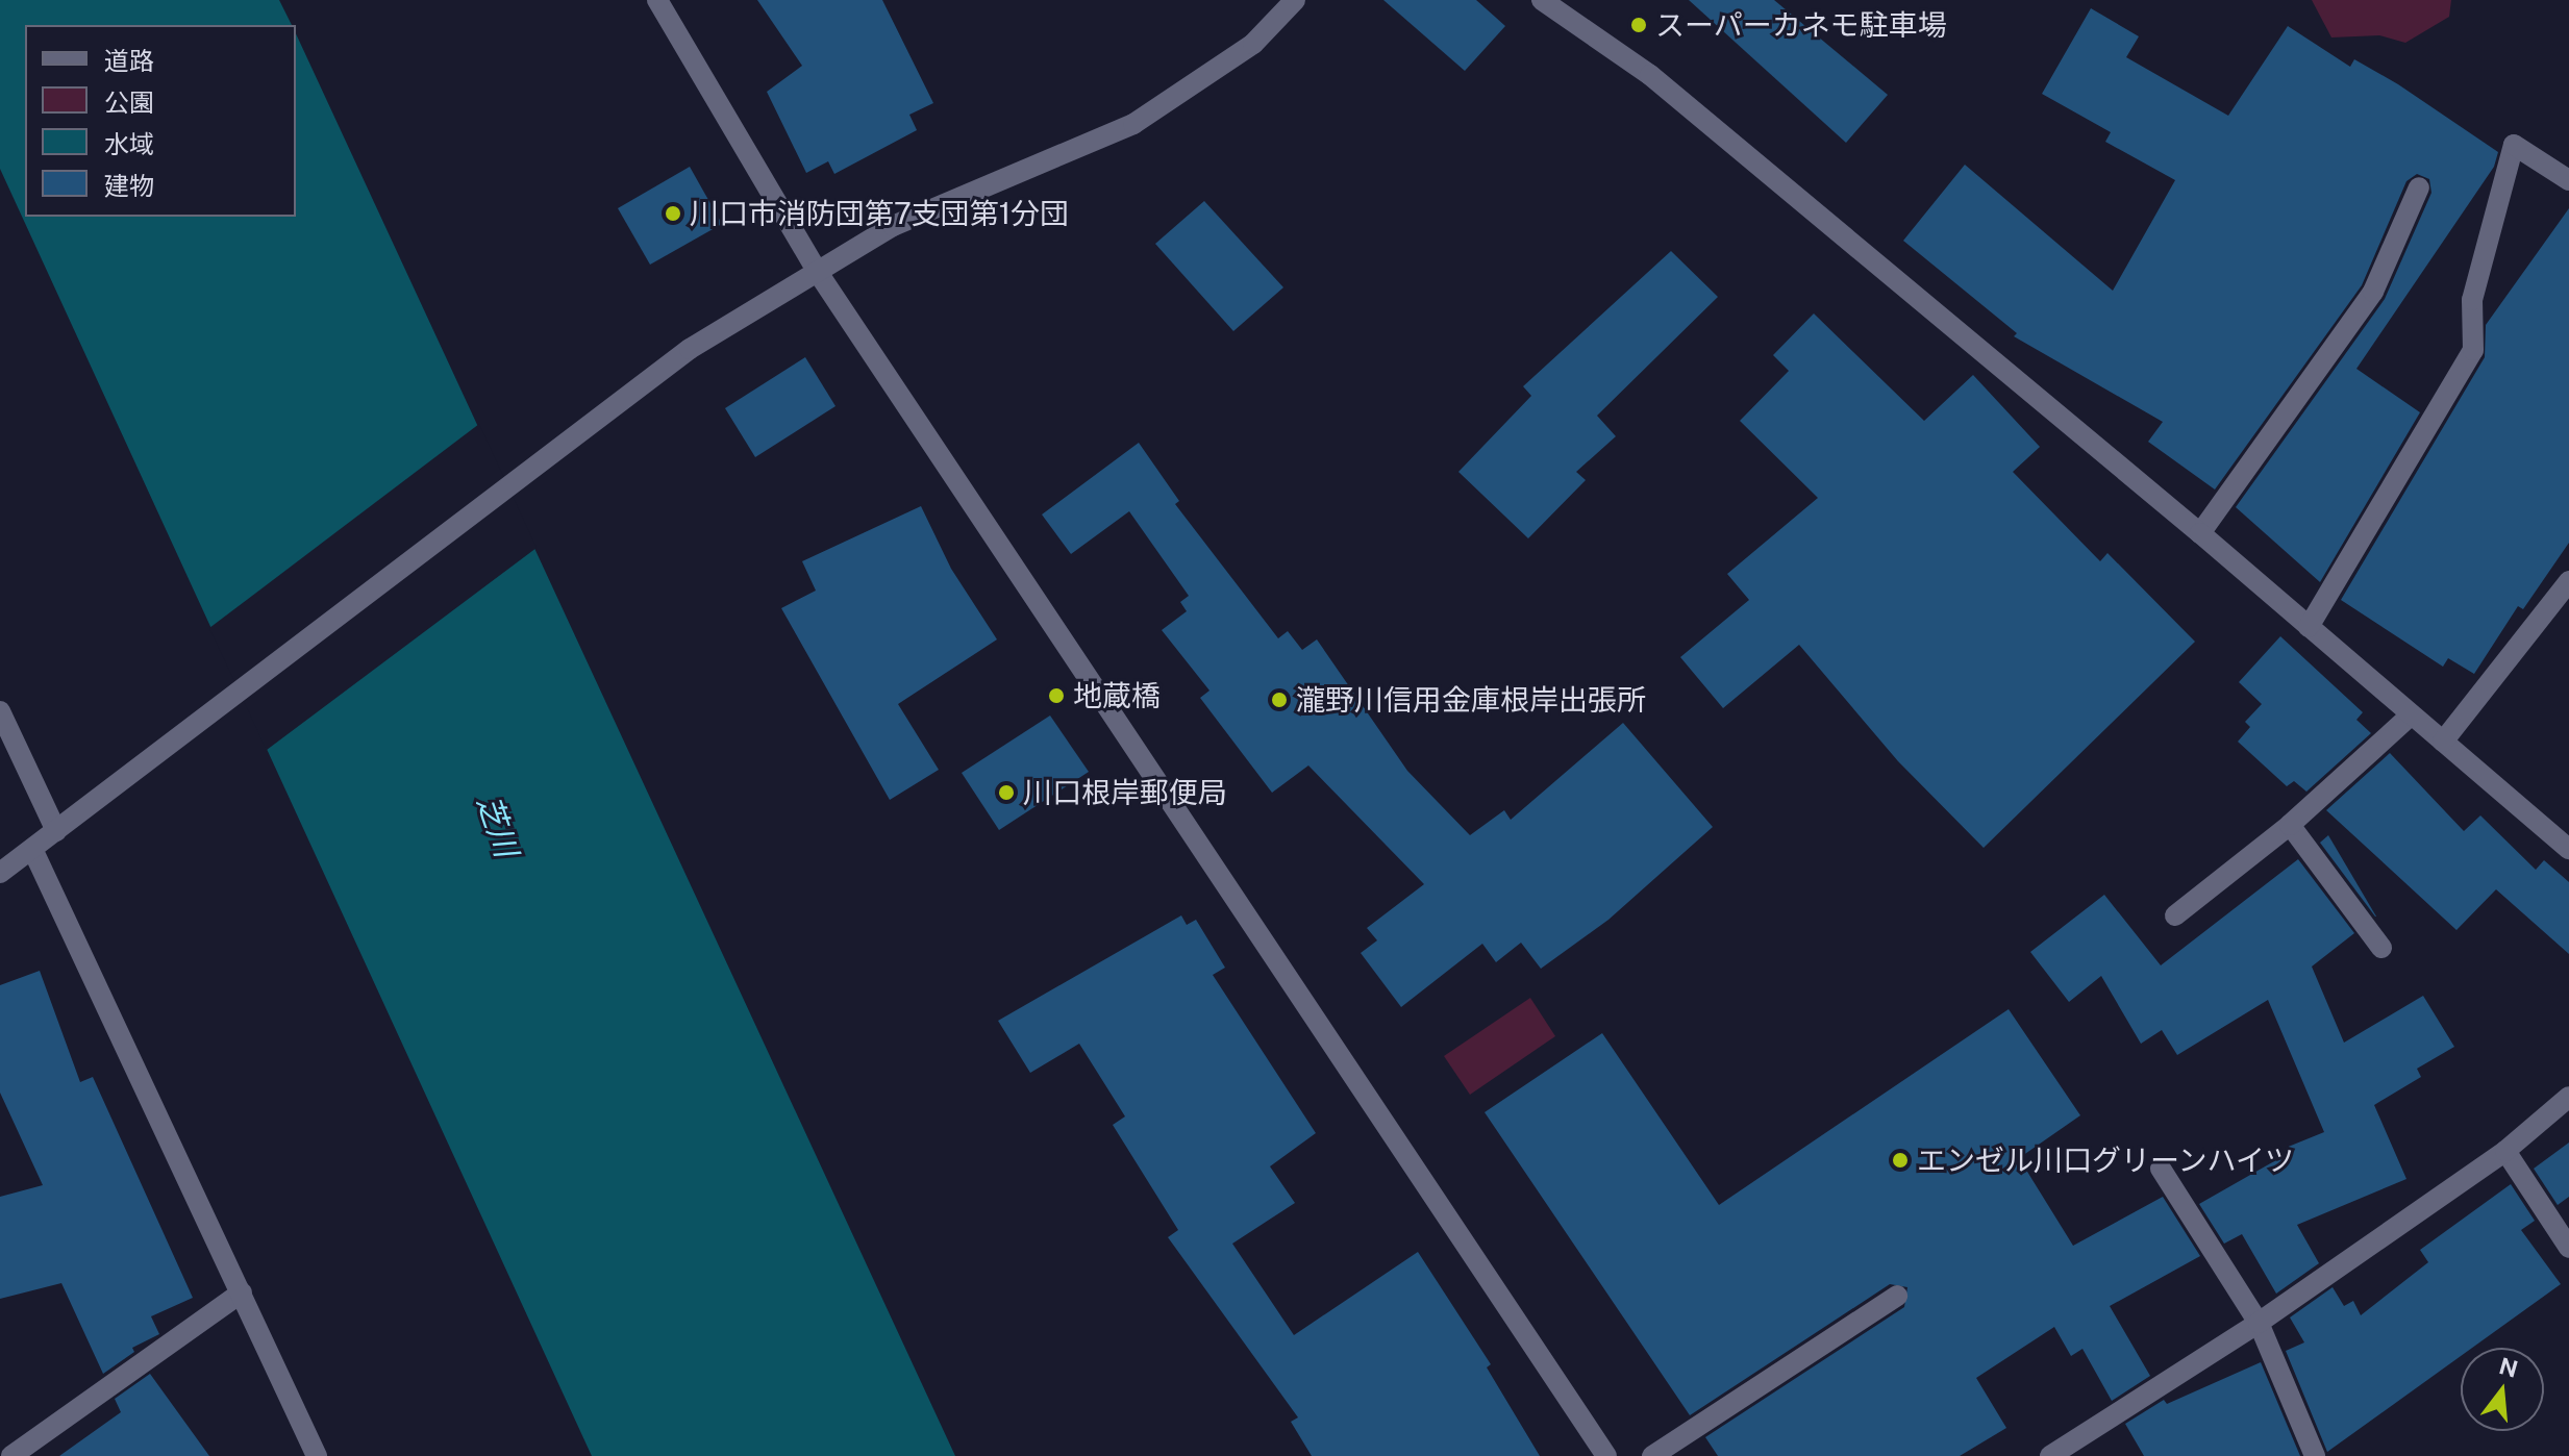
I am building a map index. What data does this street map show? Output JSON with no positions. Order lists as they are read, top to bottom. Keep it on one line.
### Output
{"water":["芝川"],"places":["スーパーカネモ駐車場","川口市消防団第7支団第1分団","地蔵橋","瀧野川信用金庫根岸出張所","川口根岸郵便局","エンゼル川口グリーンハイツ"],"legend":["道路","公園","水域","建物"],"north":"top"}
